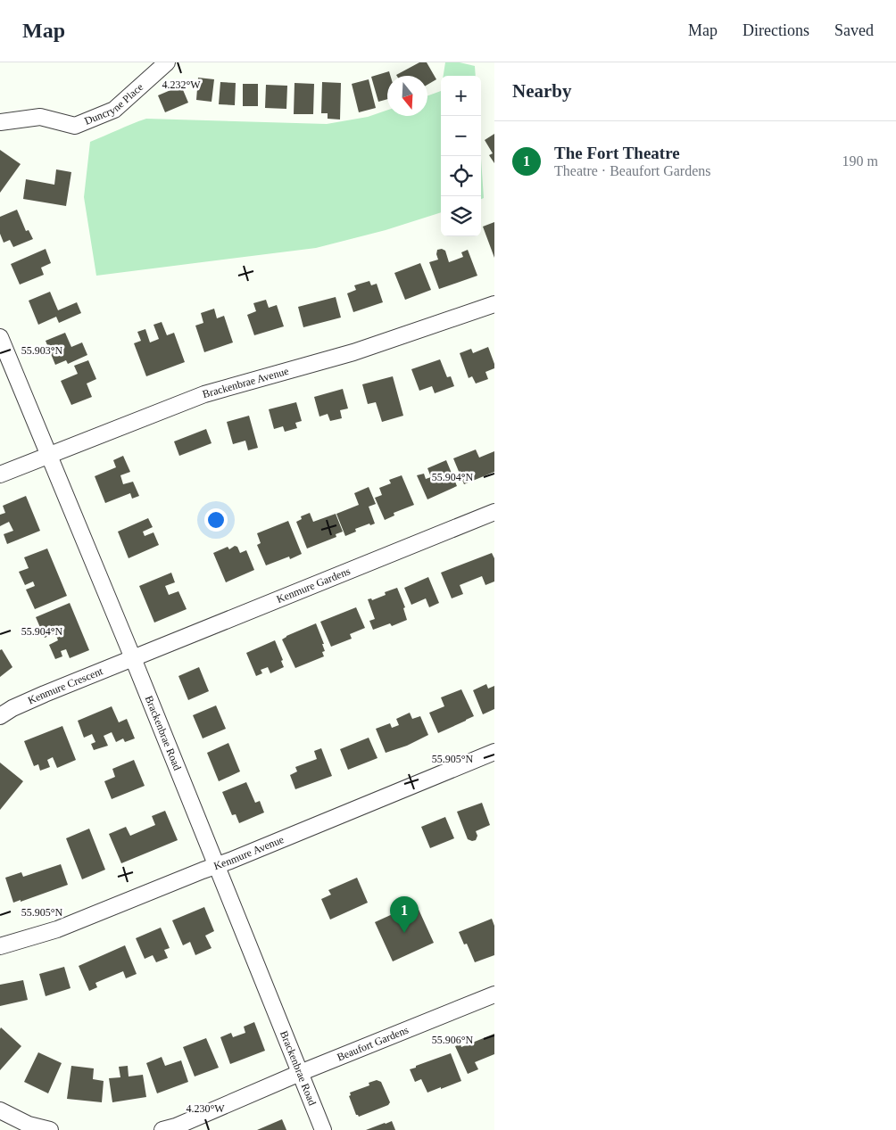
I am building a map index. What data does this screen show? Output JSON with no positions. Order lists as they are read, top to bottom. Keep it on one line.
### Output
{"streets":{"street":["Duncryne Place","Brackenbrae Avenue","Kenmure Gardens","Kenmure Crescent","Brackenbrae Road","Kenmure Avenue","Beaufort Gardens"]},"crossings":[["Brackenbrae Avenue","Brackenbrae Road"],["Kenmure Gardens","Kenmure Crescent"],["Kenmure Gardens","Brackenbrae Road"],["Kenmure Crescent","Brackenbrae Road"],["Brackenbrae Road","Kenmure Avenue"],["Brackenbrae Road","Beaufort Gardens"]],"north":"bottom","page":{"header":"Map","nav":["Map","Directions","Saved"],"heading":"Nearby","map_buttons":["+","−"],"list":[{"mark":"1","name":"The Fort Theatre","note":"Theatre · Beaufort Gardens","value":"190 m"}],"pins":"1"},"coordinates":["4.232°W","55.903°N","55.904°N","55.905°N","55.906°N","4.230°W"]}
